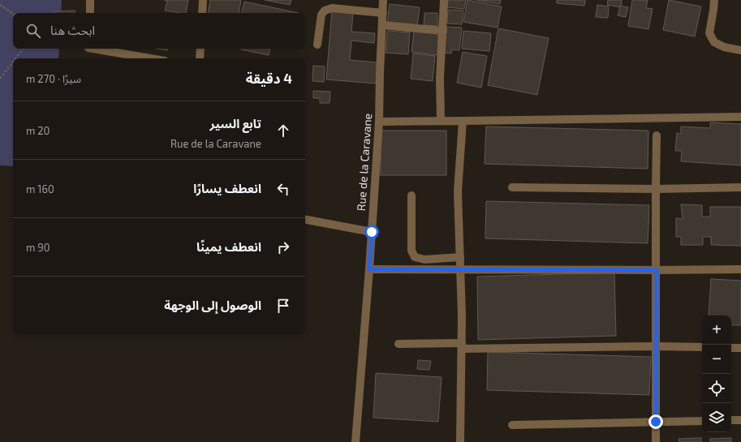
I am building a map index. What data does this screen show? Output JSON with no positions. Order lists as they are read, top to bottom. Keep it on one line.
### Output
{"streets":{"street":["Rue de la Caravane"]},"page":{"search":"ابحث هنا","heading":["4 دقيقة","سيرًا · 270 m"],"list":[["تابع السير","Rue de la Caravane","20 m"],["انعطف يسارًا","160 m"],["انعطف يمينًا","90 m"],"الوصول إلى الوجهة"],"map_buttons":["+","−"]}}
